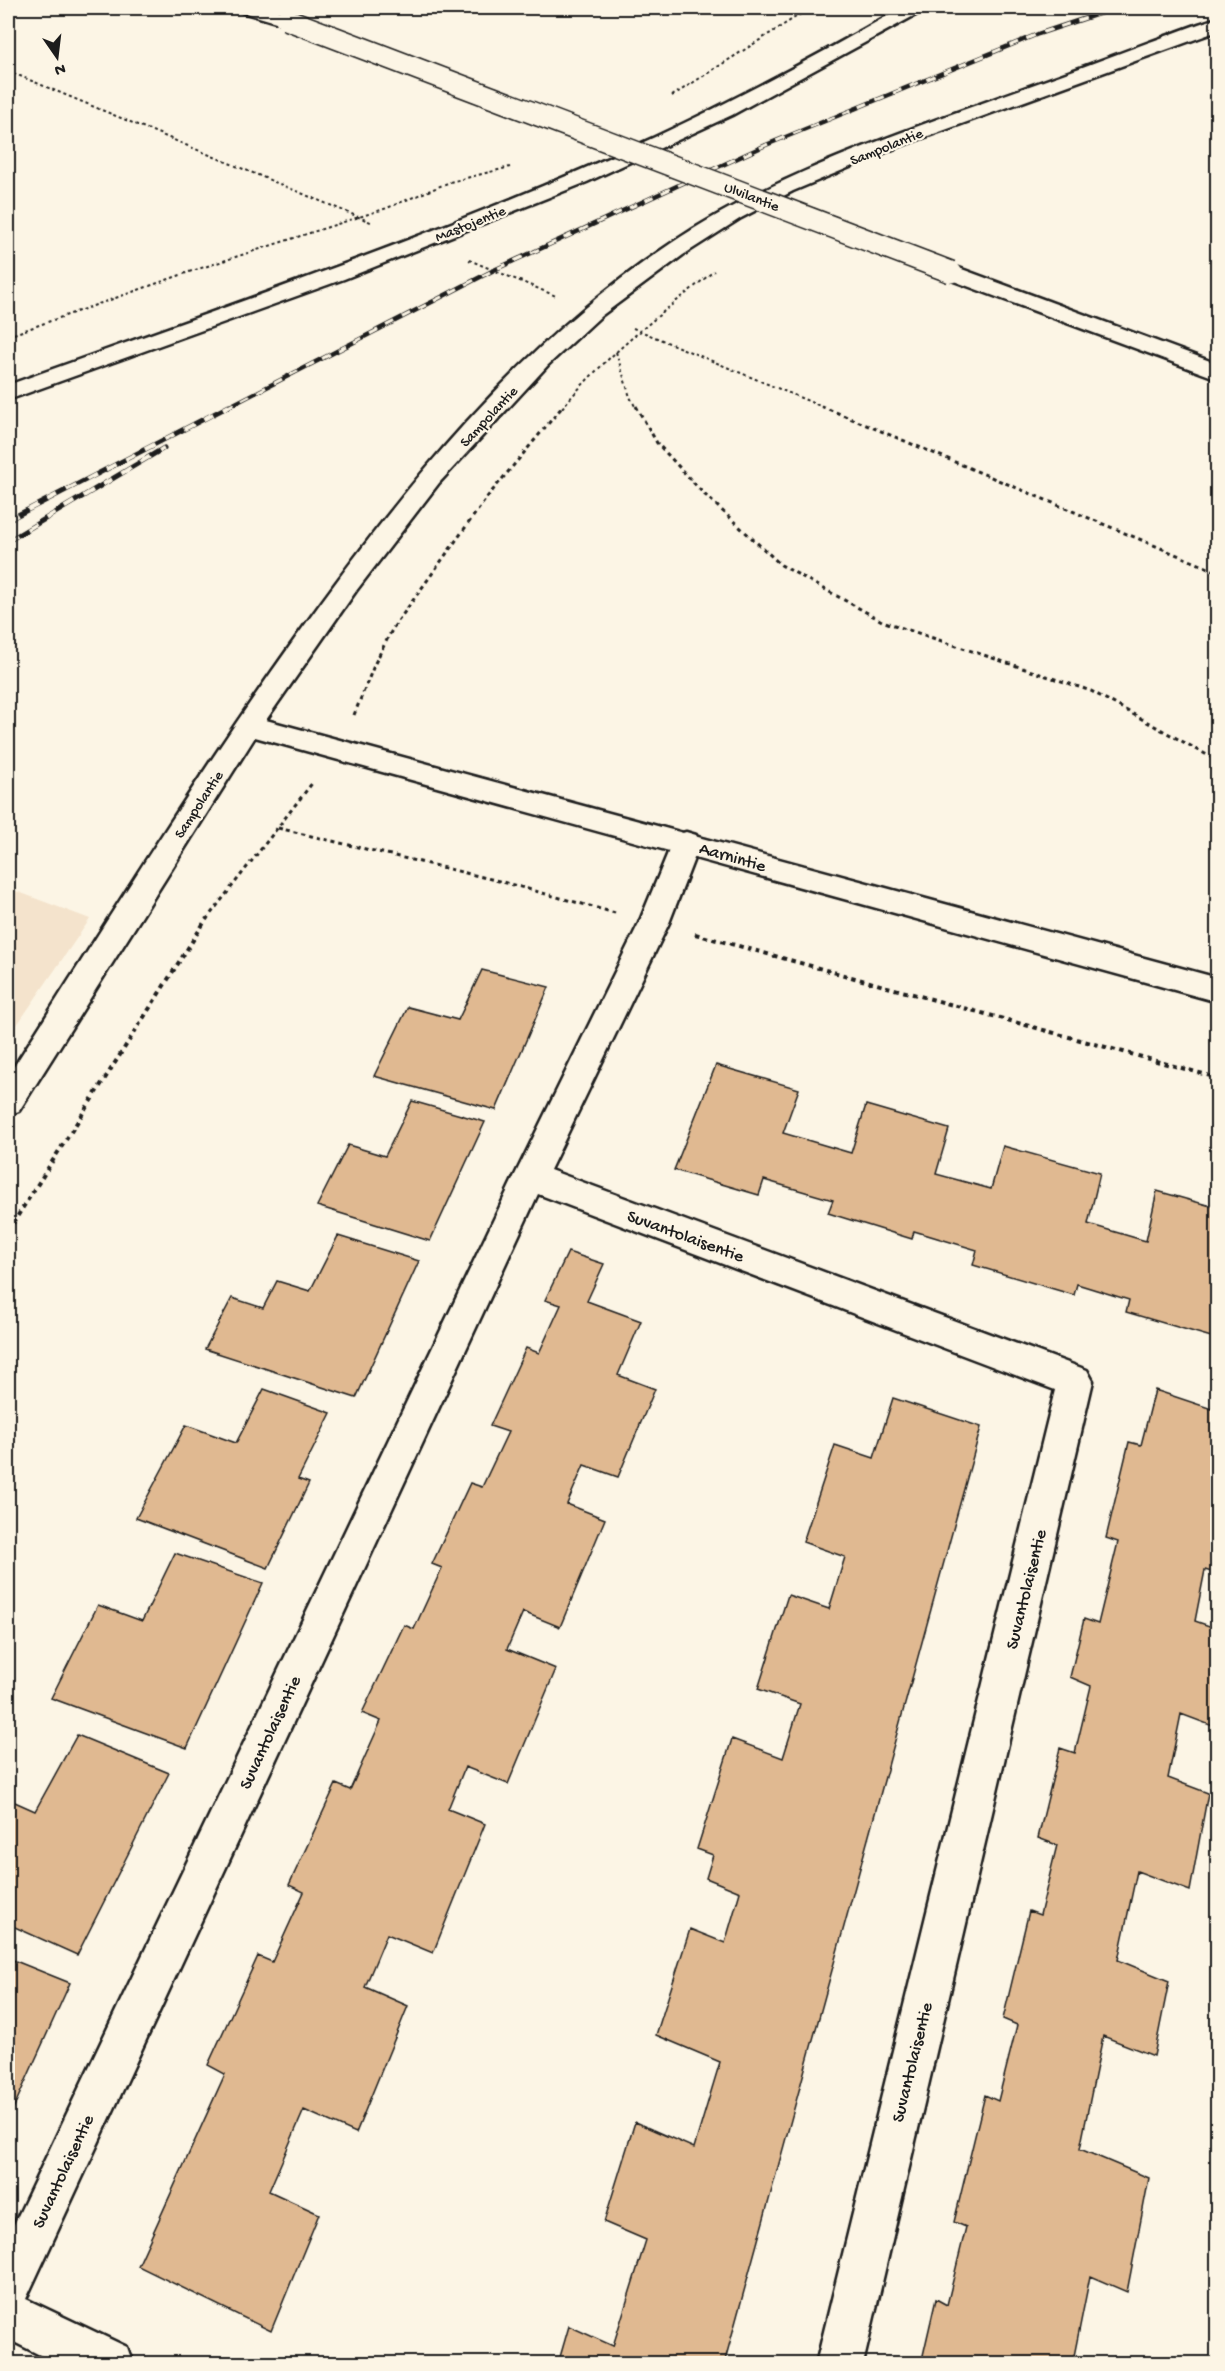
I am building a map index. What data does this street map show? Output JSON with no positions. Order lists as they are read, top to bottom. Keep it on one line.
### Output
{"streets":{"street":["Sampolantie","Ulvilantie","Mastojentie","Aarnintie","Suvantolaisentie"]},"crossings":[["Sampolantie","Aarnintie"],["Aarnintie","Suvantolaisentie"]],"north":"bottom"}
